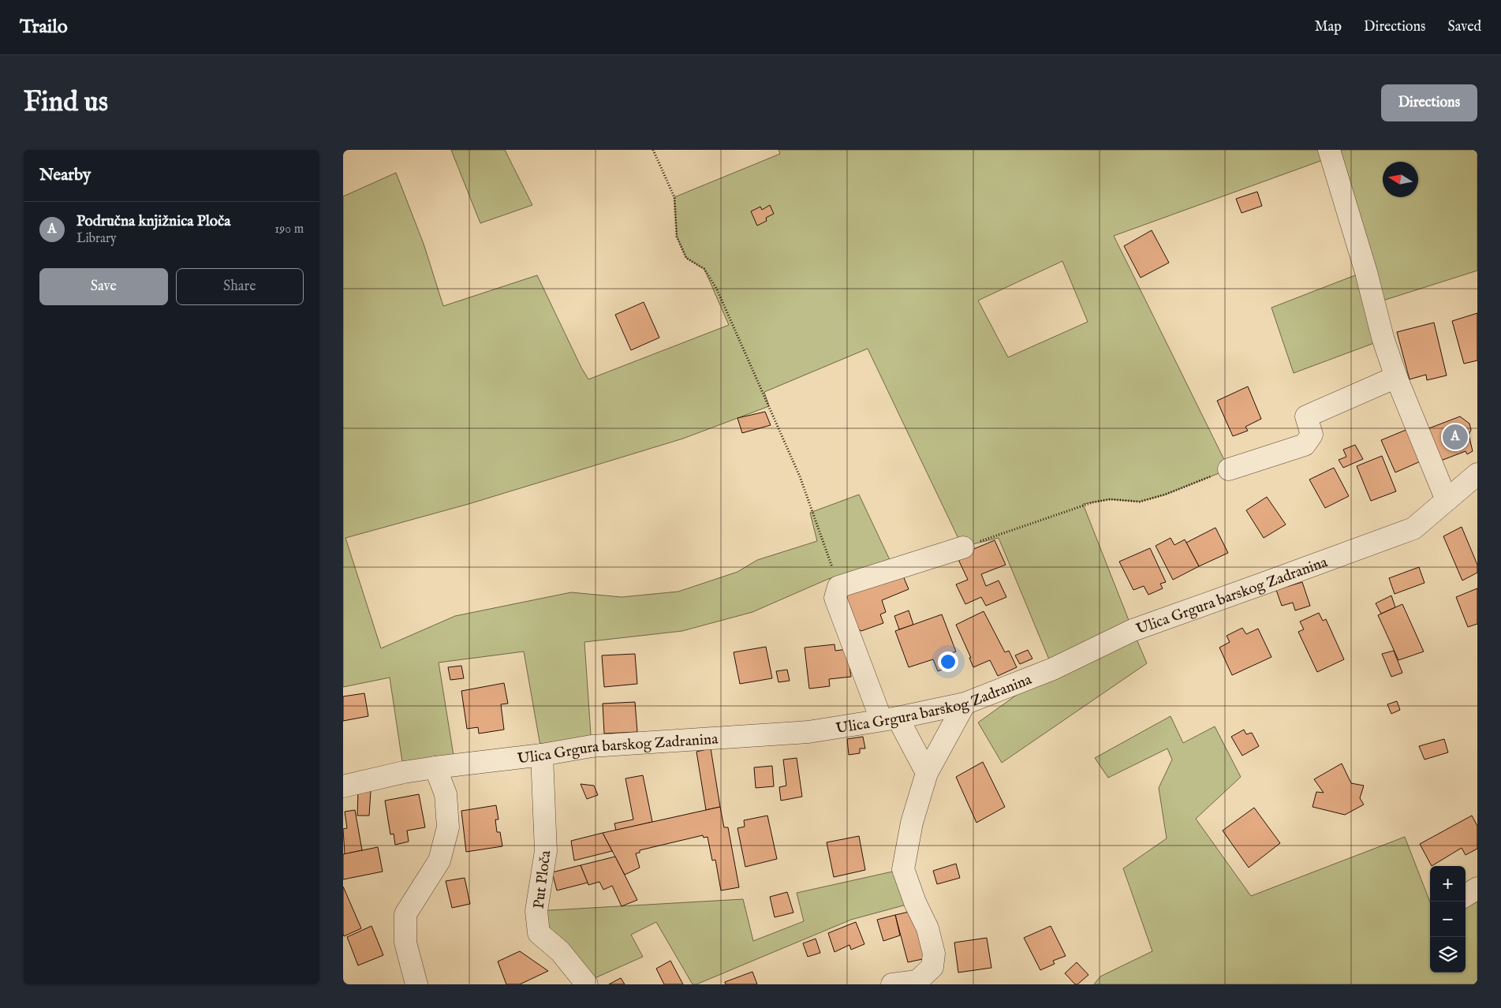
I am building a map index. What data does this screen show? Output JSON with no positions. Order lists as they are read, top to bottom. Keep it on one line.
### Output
{"streets":{"street":["Ulica Grgura barskog Zadranina","Put Ploča"]},"crossings":[["Ulica Grgura barskog Zadranina","Put Ploča"]],"north":"left","page":{"header":"Trailo","nav":["Map","Directions","Saved"],"buttons":["Directions",["Save","Share"]],"title":"Find us","heading":"Nearby","list":[{"mark":"A","name":"Područna knjižnica Ploča","note":"Library","value":"190 m"}],"pins":"A","map_buttons":["+","−"]}}
